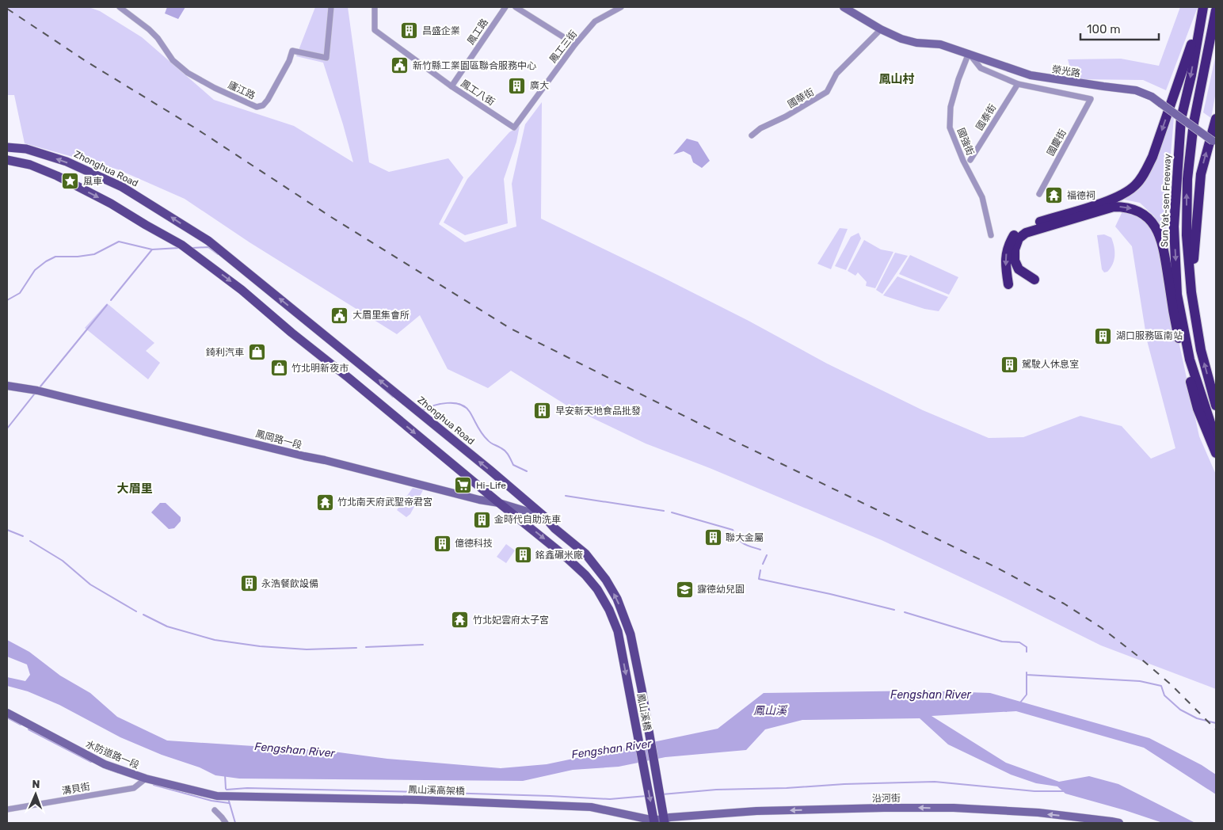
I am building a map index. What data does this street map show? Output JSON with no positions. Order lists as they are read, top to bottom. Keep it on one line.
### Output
{"streets":{"highway":["Sun Yat-sen Freeway"],"main road":["Zhonghua Road","鳳山溪橋"],"street":["鳳工路","鳳工三街","榮光路","廬江路","鳳工八街","國華街","國泰街","國強街","國慶街","鳳岡路一段","水防道路一段","溝貝街","鳳山溪高架橋","沿河街"]},"crossings":[["鳳工路","鳳工八街"],["鳳工三街","鳳工八街"],["榮光路","國華街"],["榮光路","國強街"],["國泰街","國慶街"],["Zhonghua Road","鳳岡路一段"],["Zhonghua Road","鳳山溪橋"],["鳳岡路一段","鳳山溪橋"],["鳳山溪橋","鳳山溪高架橋"],["鳳山溪橋","沿河街"],["水防道路一段","溝貝街"],["水防道路一段","鳳山溪高架橋"],["鳳山溪高架橋","沿河街"]],"one_way":["沿河街"],"districts":["鳳山村","大眉里"],"water":["Fengshan River","鳳山溪"],"places":{"building":["昌盛企業","廣大","湖口服務區南站","駕駛人休息室","早安新天地食品批發","金時代自助洗車","聯大金屬","億德科技","銘鑫碾米廠","永浩餐飲設備"],"public building":["新竹縣工業園區聯合服務中心","大眉里集會所"],"place":["風車"],"temple":["福德祠","竹北南天府武聖帝君宮","竹北妃雲府太子宮"],"shop":["錡利汽車","竹北明新夜市"],"supermarket":["Hi-Life"],"school or university":["露德幼兒園"]},"scale_bar":"100 m","north":"top"}
